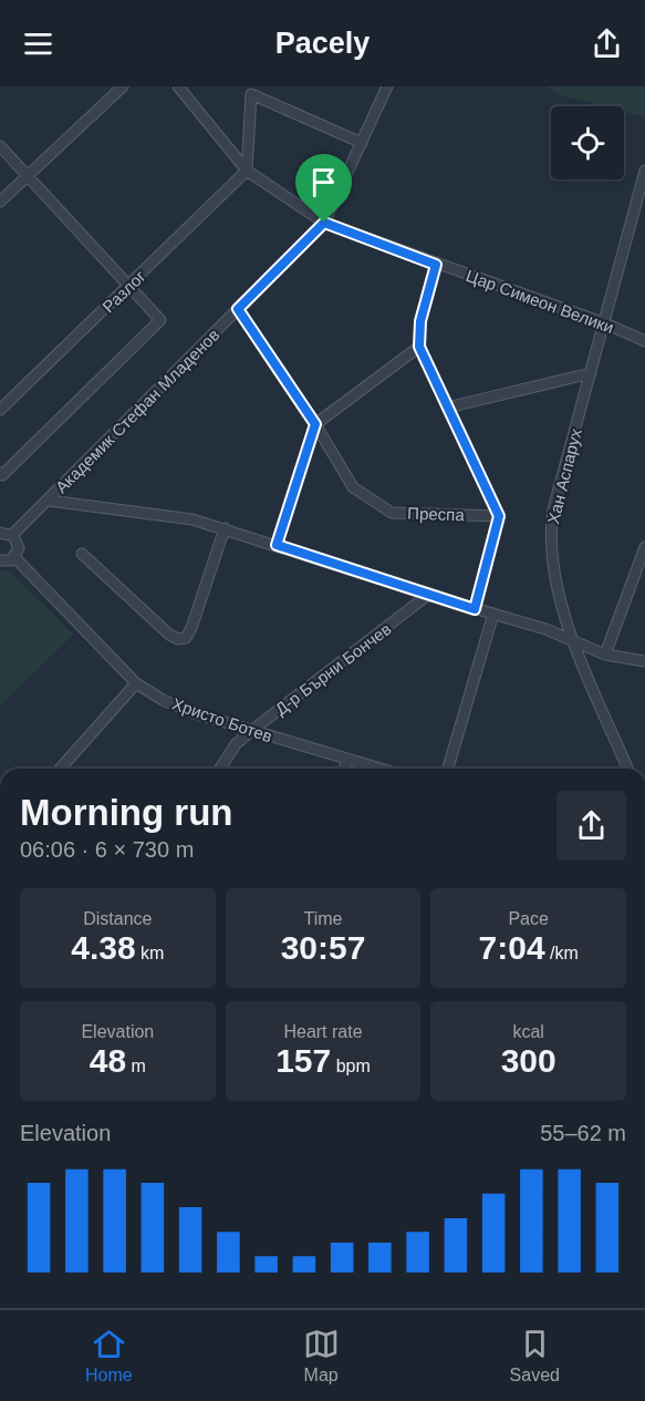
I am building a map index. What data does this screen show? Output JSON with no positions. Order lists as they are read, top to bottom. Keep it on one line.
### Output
{"streets":{"street":["Разлог","Цар Симеон Велики","Академик Стефан Младенов","Хан Аспарух","Преспа","Д-р Бърни Бончев","Христо Ботев"]},"crossings":[["Разлог","Цар Симеон Велики"],["Цар Симеон Велики","Академик Стефан Младенов"],["Цар Симеон Велики","Хан Аспарух"],["Академик Стефан Младенов","Преспа"],["Д-р Бърни Бончев","Христо Ботев"]],"page":{"header":"Pacely","heading":["Morning run","06:06 · 6 × 730 m"],"stats":[["Distance","4.38 km"],["Time","30:57"],["Pace","7:04 /km"],["Elevation","48 m"],["Heart rate","157 bpm"],["kcal","300"]],"chart":["Elevation","55–62 m"],"tabs":["Home","Map","Saved"]}}
